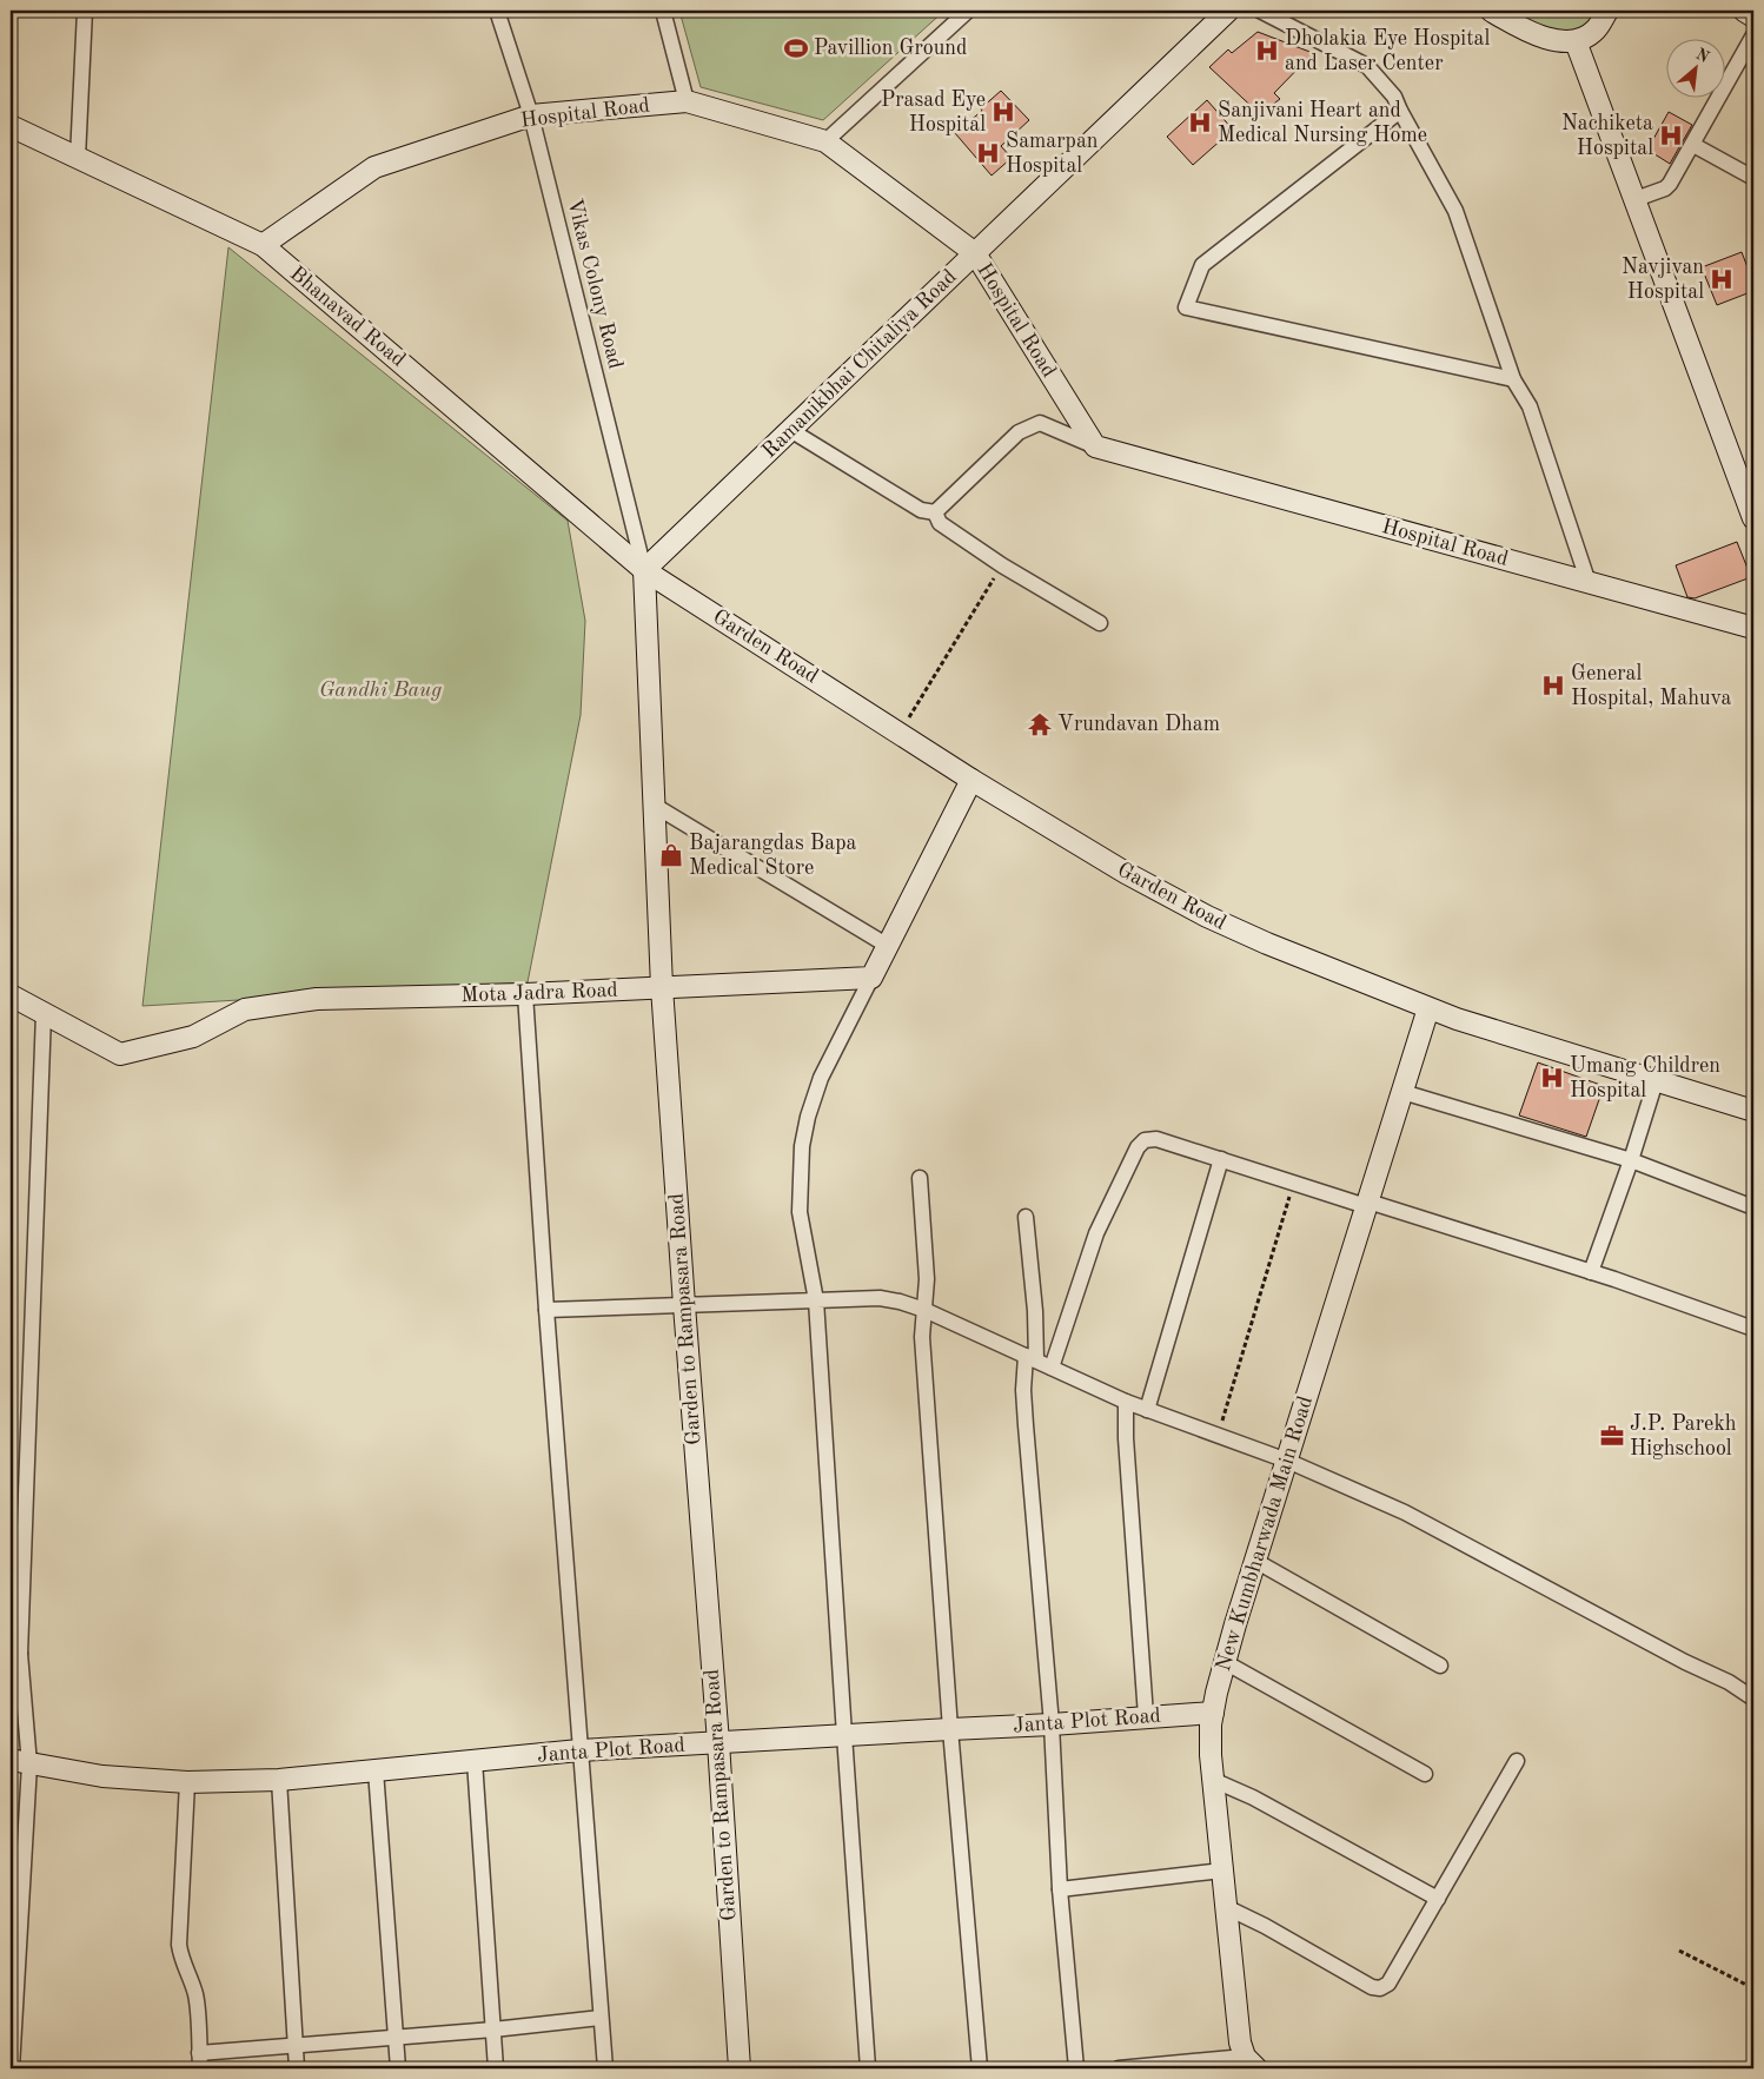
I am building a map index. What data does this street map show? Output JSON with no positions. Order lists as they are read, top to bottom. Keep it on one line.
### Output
{"streets":{"main road":["Hospital Road","Bhanavad Road","Ramanikbhai Chitaliya Road","Garden Road","Mota Jadra Road","Garden to Rampasara Road","New Kumbharwada Main Road","Janta Plot Road"],"street":["Vikas Colony Road"]},"crossings":[["Hospital Road","Vikas Colony Road"],["Hospital Road","Bhanavad Road"],["Hospital Road","Ramanikbhai Chitaliya Road"],["Vikas Colony Road","Bhanavad Road"],["Vikas Colony Road","Ramanikbhai Chitaliya Road"],["Vikas Colony Road","Garden Road"],["Vikas Colony Road","Garden to Rampasara Road"],["Bhanavad Road","Ramanikbhai Chitaliya Road"],["Bhanavad Road","Garden Road"],["Bhanavad Road","Garden to Rampasara Road"],["Ramanikbhai Chitaliya Road","Garden Road"],["Ramanikbhai Chitaliya Road","Garden to Rampasara Road"],["Garden Road","Garden to Rampasara Road"],["Garden Road","New Kumbharwada Main Road"],["Mota Jadra Road","Garden to Rampasara Road"],["Garden to Rampasara Road","Janta Plot Road"],["New Kumbharwada Main Road","Janta Plot Road"]],"parks":["Gandhi Baug"],"places":{"sports":["Pavillion Ground"],"hospital":["Dholakia Eye Hospital and Laser Center","Prasad Eye Hospital","Sanjivani Heart and Medical Nursing Home","Nachiketa Hospital","Samarpan Hospital","Navjivan Hospital","General Hospital, Mahuva","Umang Children Hospital"],"temple":["Vrundavan Dham"],"shop":["Bajarangdas Bapa Medical Store"],"office":["J.P. Parekh Highschool"]},"north":"top right"}
